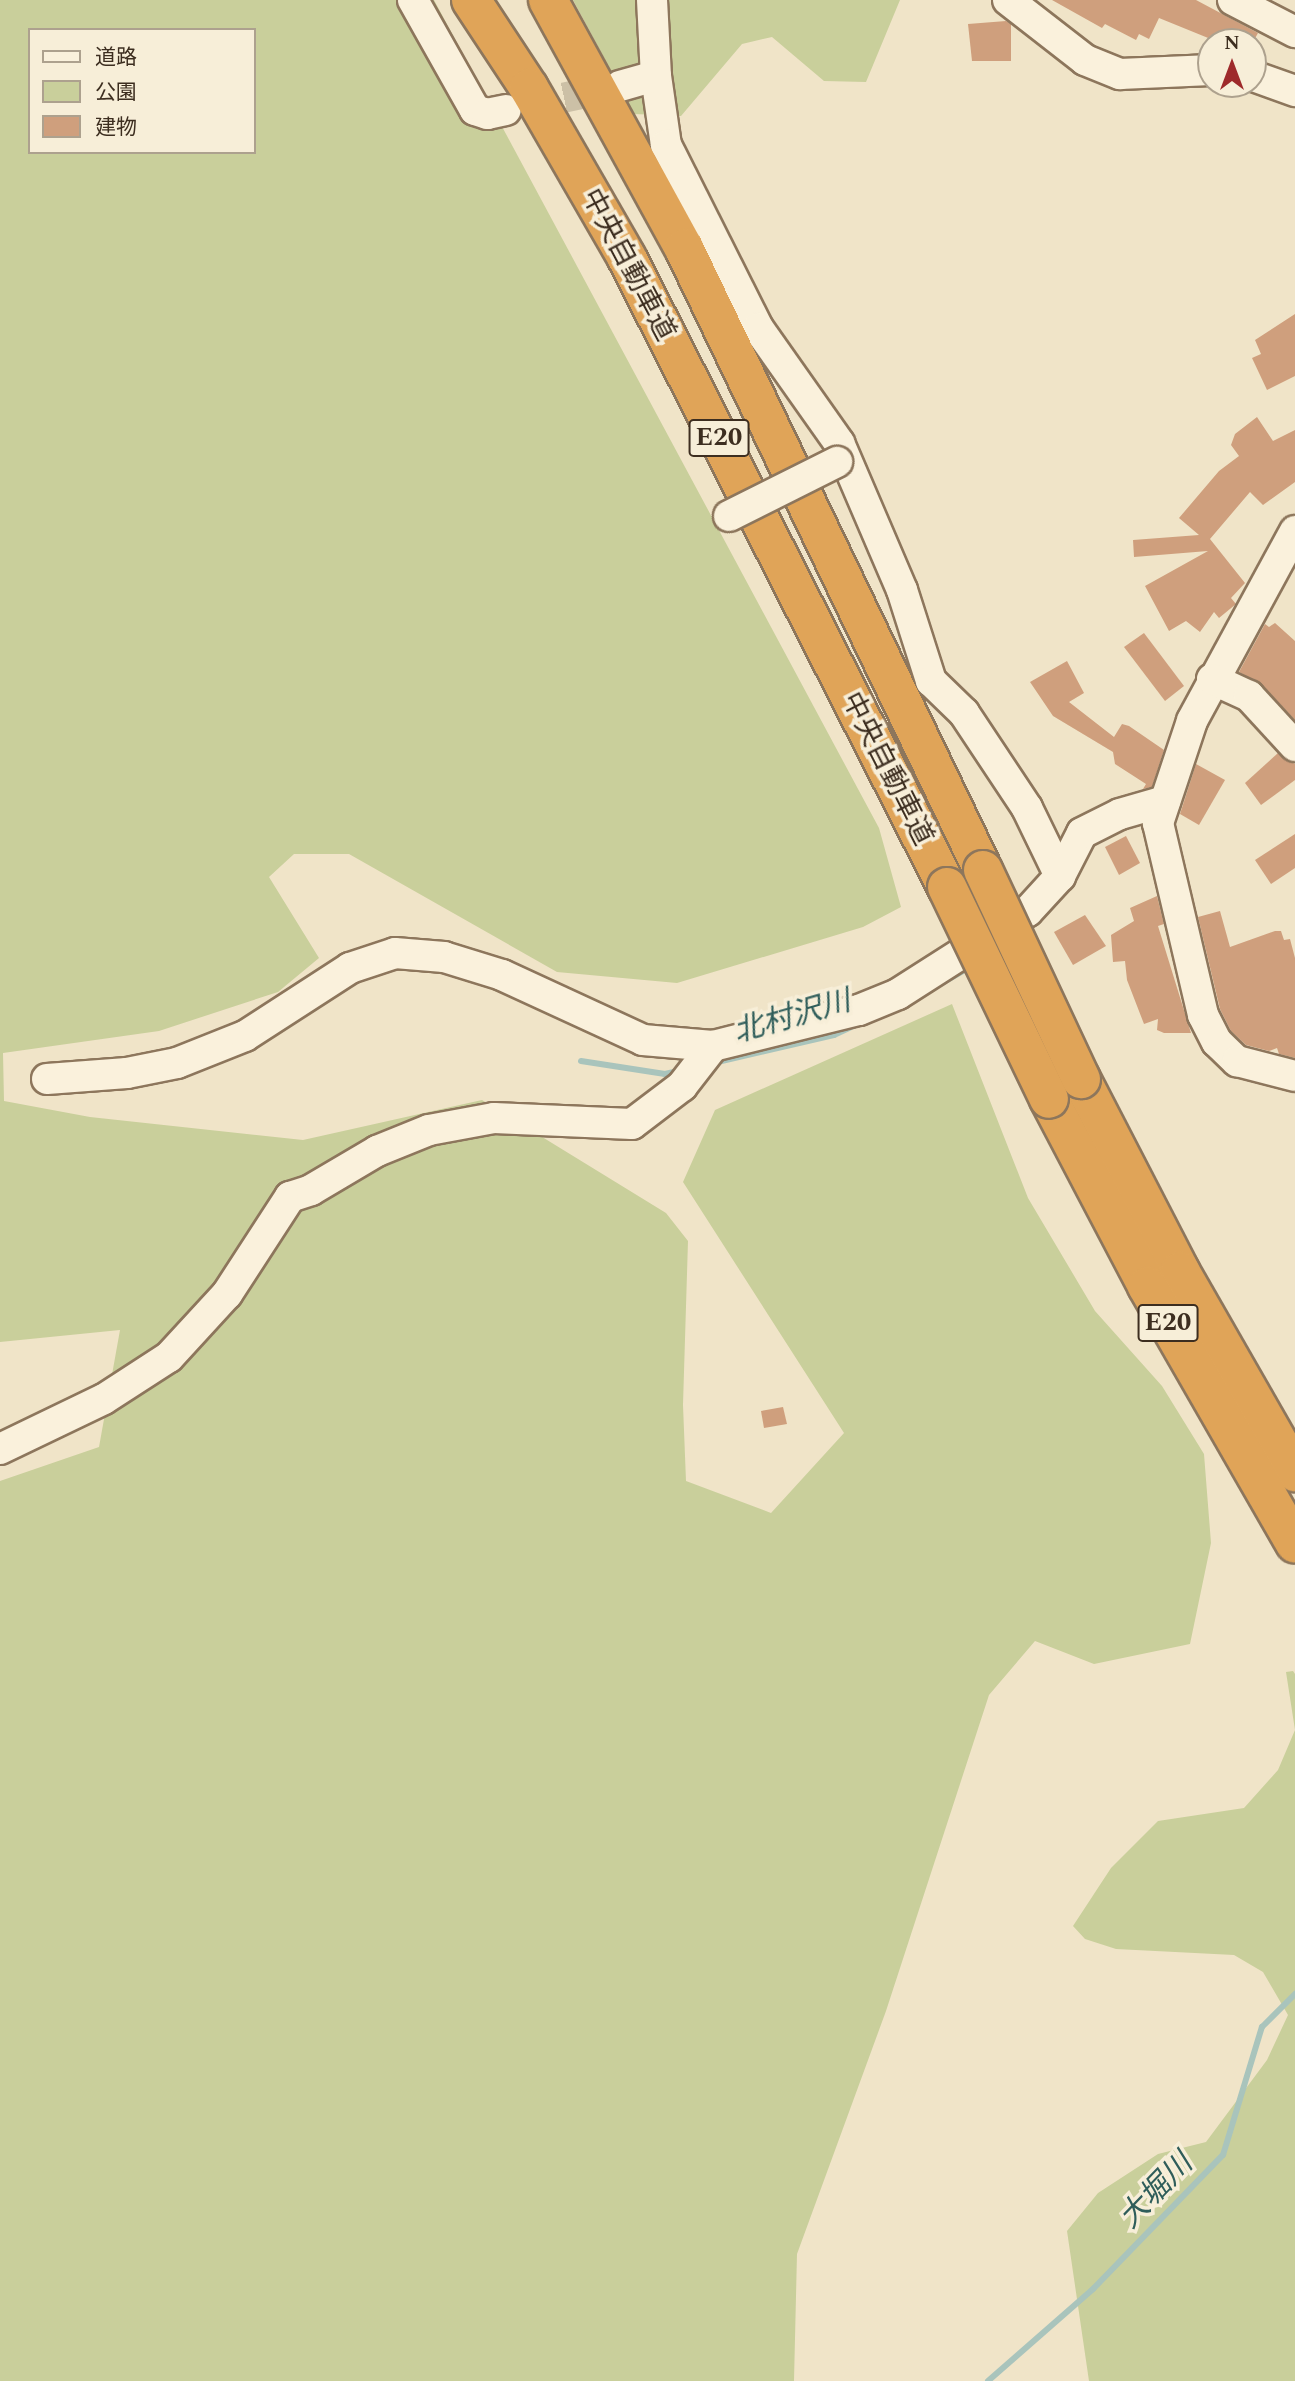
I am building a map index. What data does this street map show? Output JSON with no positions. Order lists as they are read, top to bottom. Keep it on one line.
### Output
{"streets":{"highway":["中央自動車道","E20"]},"water":["北村沢川","大堀川"],"legend":["道路","公園","建物"],"north":"top"}
